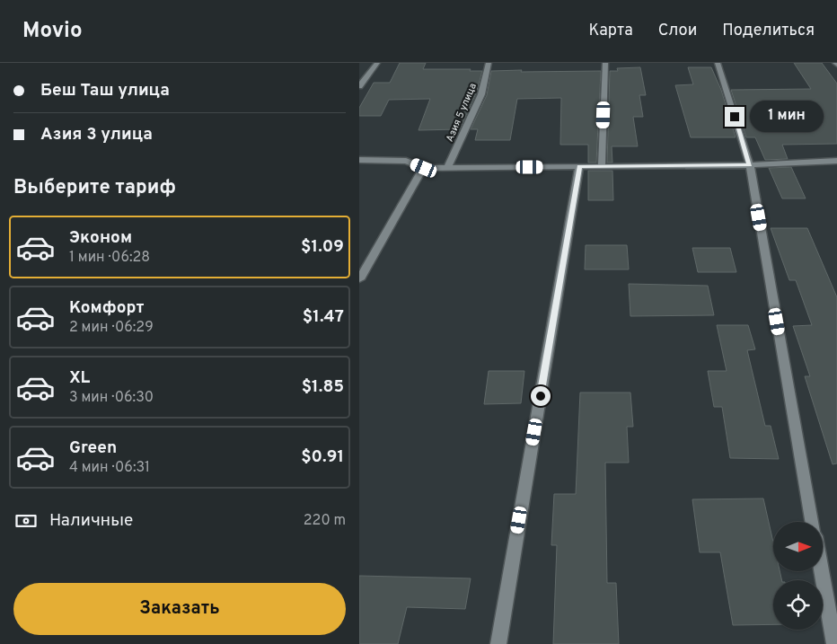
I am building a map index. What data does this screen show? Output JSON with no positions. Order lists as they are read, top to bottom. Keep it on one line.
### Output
{"streets":{"street":["Азия 5 улица"]},"north":"right","page":{"header":"Movio","nav":["Карта","Слои","Поделиться"],"banner":["Беш Таш улица","Азия 3 улица"],"bubble":"1 мин","heading":"Выберите тариф","list":[{"name":"Эконом","note":"1 мин · 06:28","value":"$1.09"},{"name":"Комфорт","note":"2 мин · 06:29","value":"$1.47"},{"name":"XL","note":"3 мин · 06:30","value":"$1.85"},{"name":"Green","note":"4 мин · 06:31","value":"$0.91"}],"pay":["Наличные","220 m"],"buttons":"Заказать"}}
